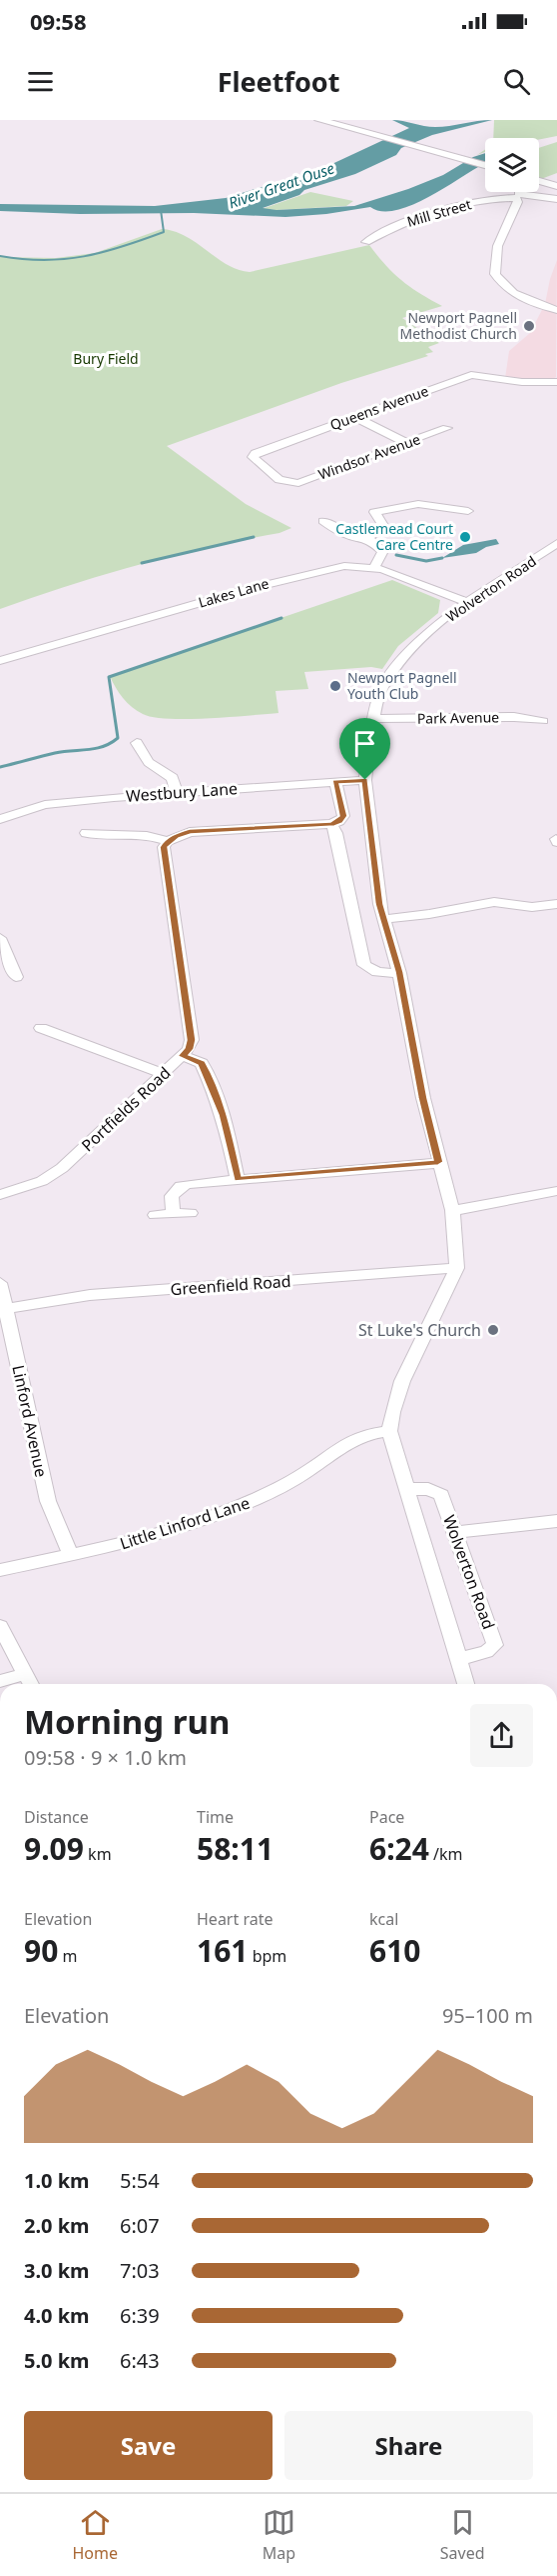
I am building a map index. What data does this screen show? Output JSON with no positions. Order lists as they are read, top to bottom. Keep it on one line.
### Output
{"streets":{"street":["Mill Street","Queens Avenue","Windsor Avenue","Wolverton Road","Lakes Lane","Park Avenue","Westbury Lane","Portfields Road","Greenfield Road","Linford Avenue","Little Linford Lane"]},"crossings":[["Queens Avenue","Windsor Avenue"],["Wolverton Road","Lakes Lane"],["Wolverton Road","Park Avenue"],["Wolverton Road","Westbury Lane"],["Wolverton Road","Greenfield Road"],["Wolverton Road","Little Linford Lane"],["Greenfield Road","Linford Avenue"],["Linford Avenue","Little Linford Lane"]],"water":["River Great Ouse"],"parks":["Bury Field"],"places":["Newport Pagnell Methodist Church","Castlemead Court Care Centre","Newport Pagnell Youth Club","St Luke's Church"],"page":{"status":"09:58","header":"Fleetfoot","heading":["Morning run","09:58 · 9 × 1.0 km"],"stats":[["Distance","9.09 km"],["Time","58:11"],["Pace","6:24 /km"],["Elevation","90 m"],["Heart rate","161 bpm"],["kcal","610"]],"chart":["Elevation","95–100 m"],"list":[{"name":"1.0 km","note":"5:54"},{"name":"2.0 km","note":"6:07"},{"name":"3.0 km","note":"7:03"},{"name":"4.0 km","note":"6:39"},{"name":"5.0 km","note":"6:43"}],"buttons":["Save","Share"],"tabs":["Home","Map","Saved"]}}
